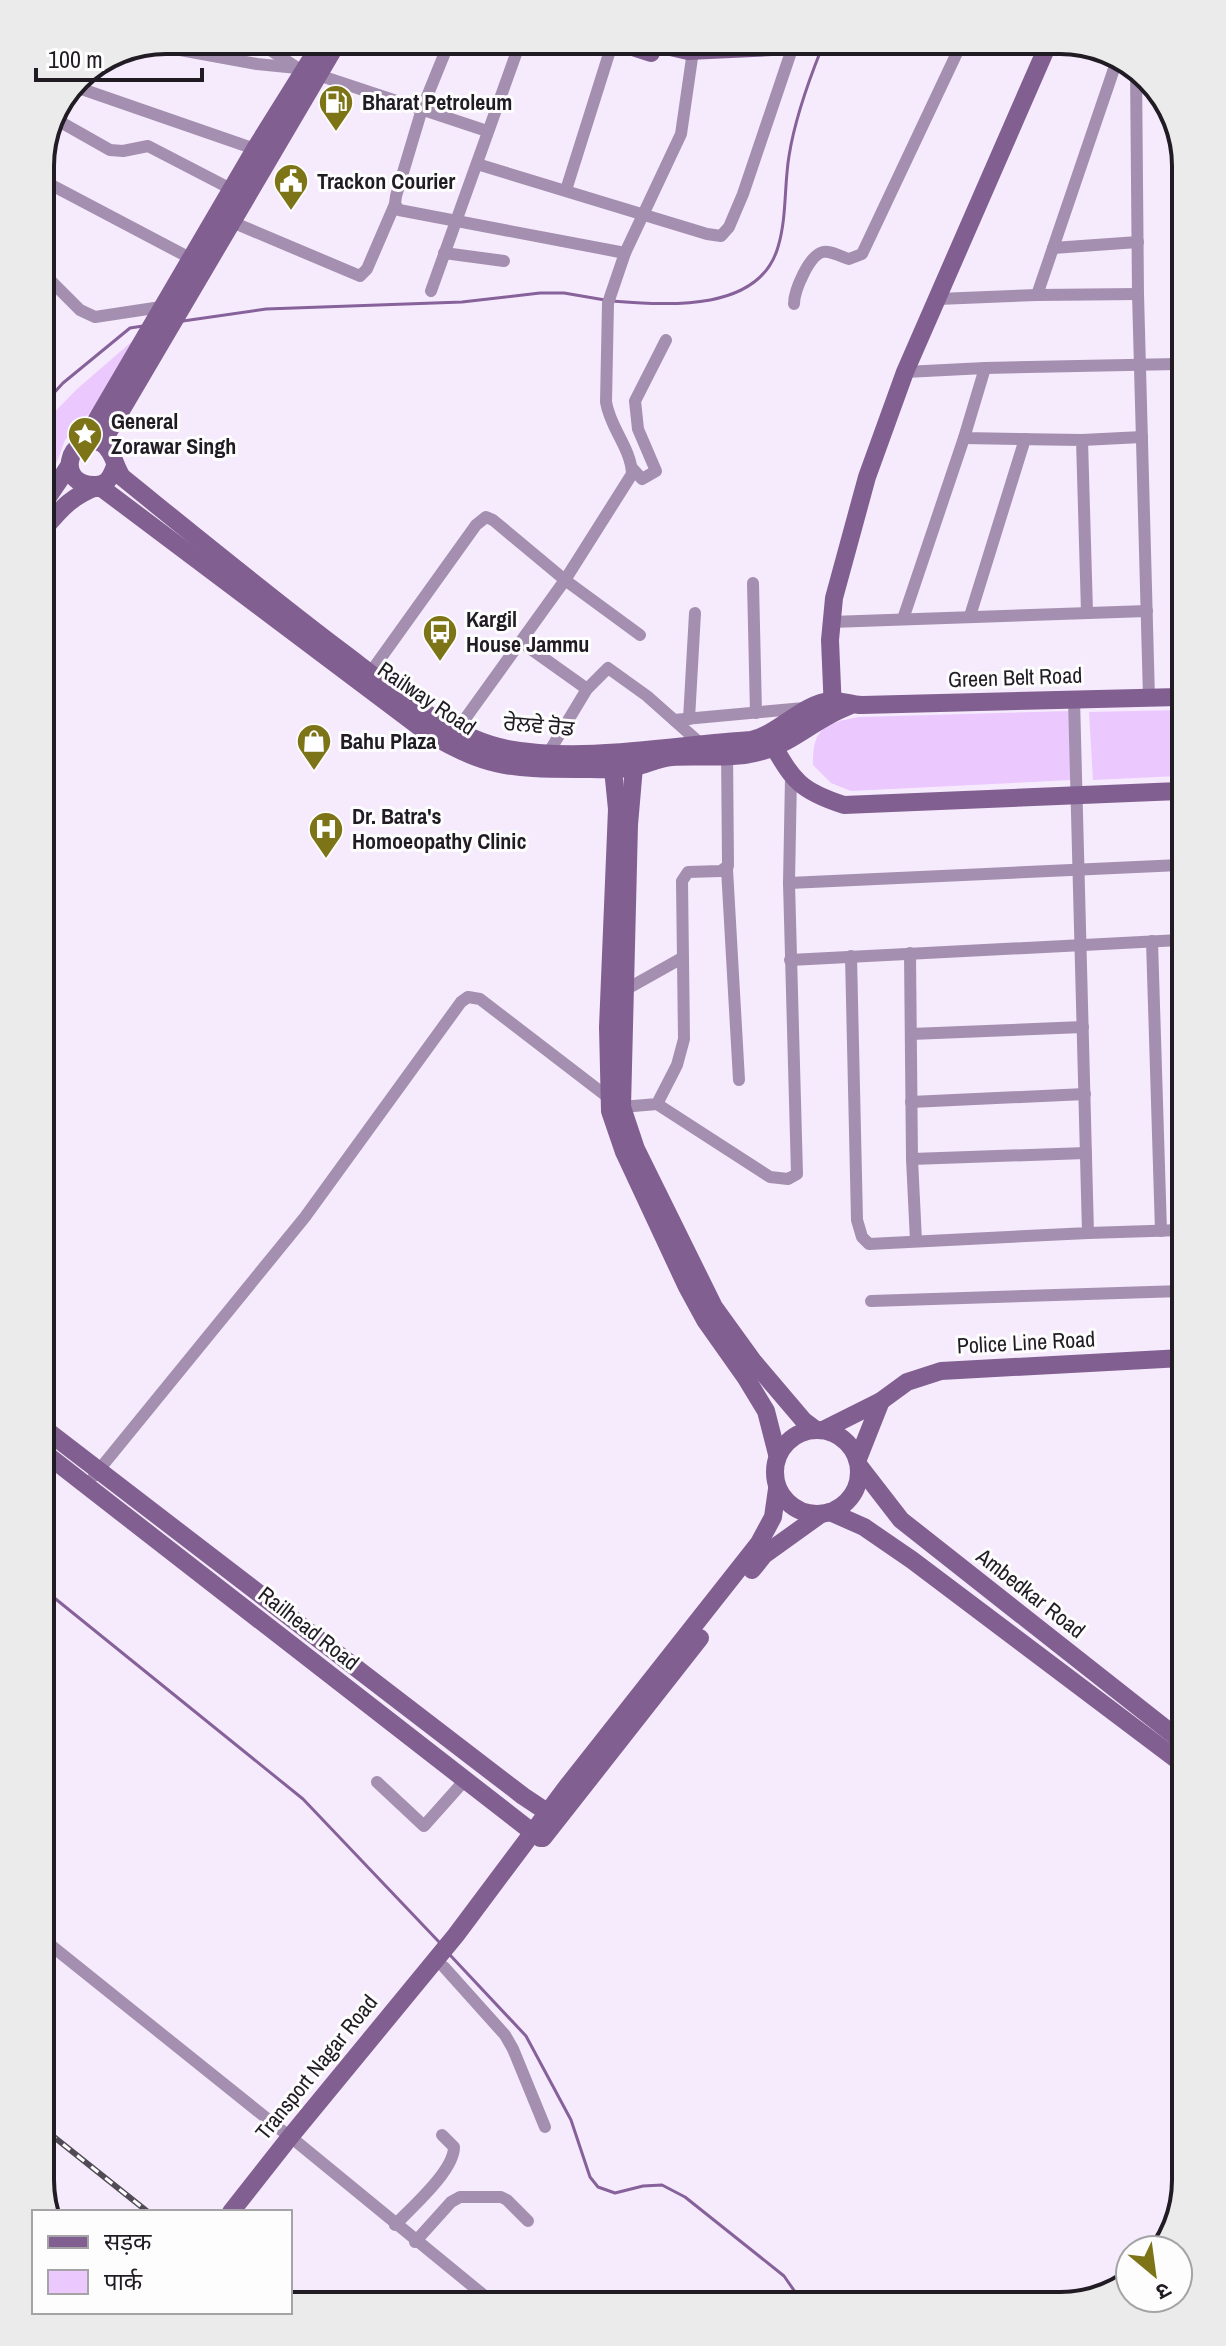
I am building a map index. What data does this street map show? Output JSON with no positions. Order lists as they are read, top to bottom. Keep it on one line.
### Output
{"streets":{"main road":["Green Belt Road","Railway Road","ਰੇਲਵੇ ਰੋਡ","Police Line Road","Ambedkar Road","Railhead Road","Transport Nagar Road"]},"crossings":[["Green Belt Road","Railway Road"],["Railway Road","ਰੇਲਵੇ ਰੋਡ"],["Police Line Road","Ambedkar Road"]],"places":{"fuel station":["Bharat Petroleum"],"public building":["Trackon Courier"],"place":["General Zorawar Singh"],"bus stop":["Kargil House Jammu"],"shop":["Bahu Plaza"],"hospital":["Dr. Batra's Homoeopathy Clinic"]},"legend":["सड़क","पार्क"],"scale_bar":"100 m","north":"bottom right"}
